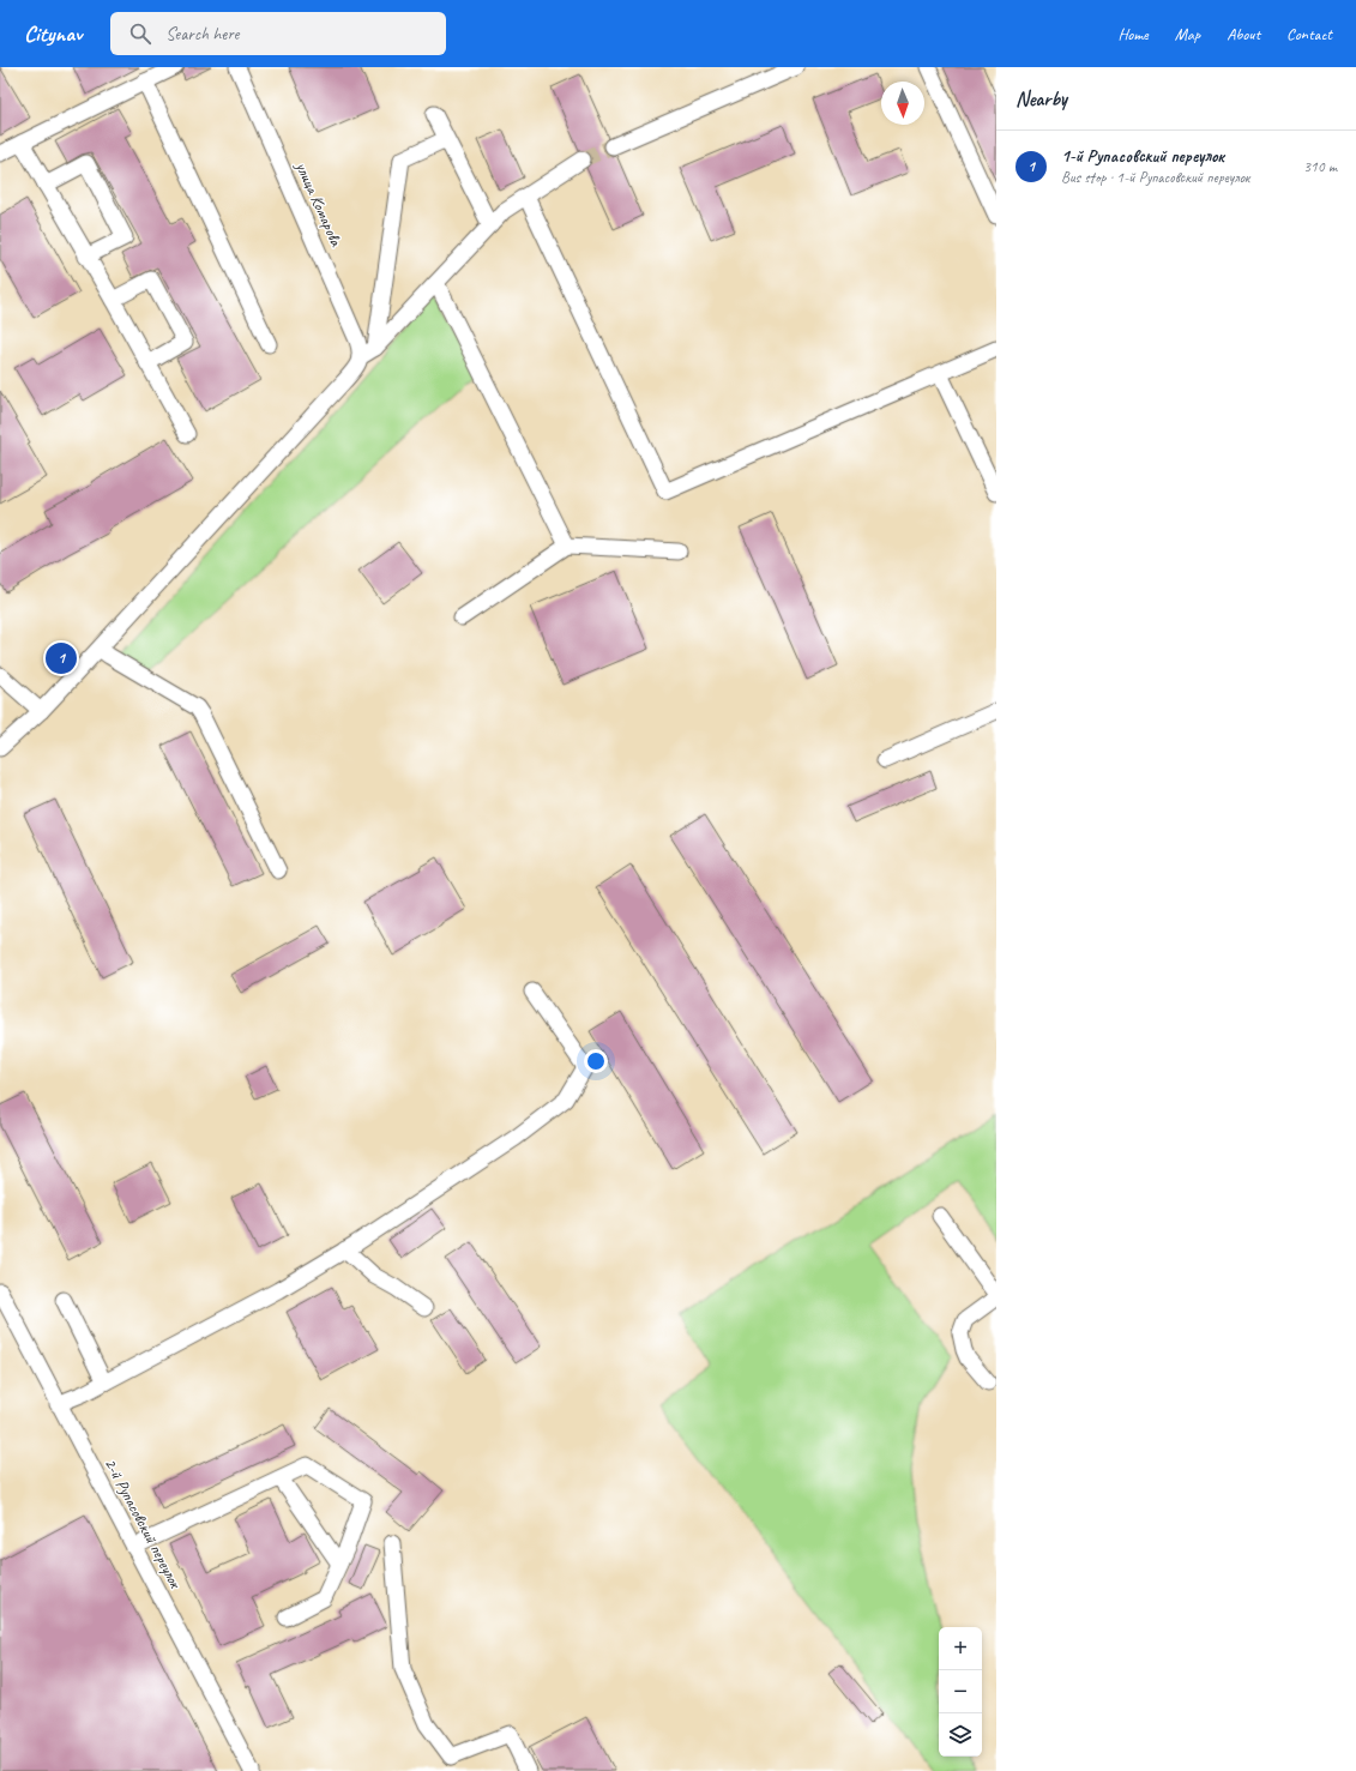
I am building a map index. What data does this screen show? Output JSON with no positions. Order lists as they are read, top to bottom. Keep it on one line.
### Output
{"streets":{"street":["улица Комарова","2-й Рупасовский переулок"]},"north":"bottom","page":{"header":"Citynav","search":"Search here","nav":["Home","Map","About","Contact"],"heading":"Nearby","list":[{"mark":"1","name":"1-й Рупасовский переулок","note":"Bus stop · 1-й Рупасовский переулок","value":"310 m"}],"pins":"1","map_buttons":["+","−"]}}
